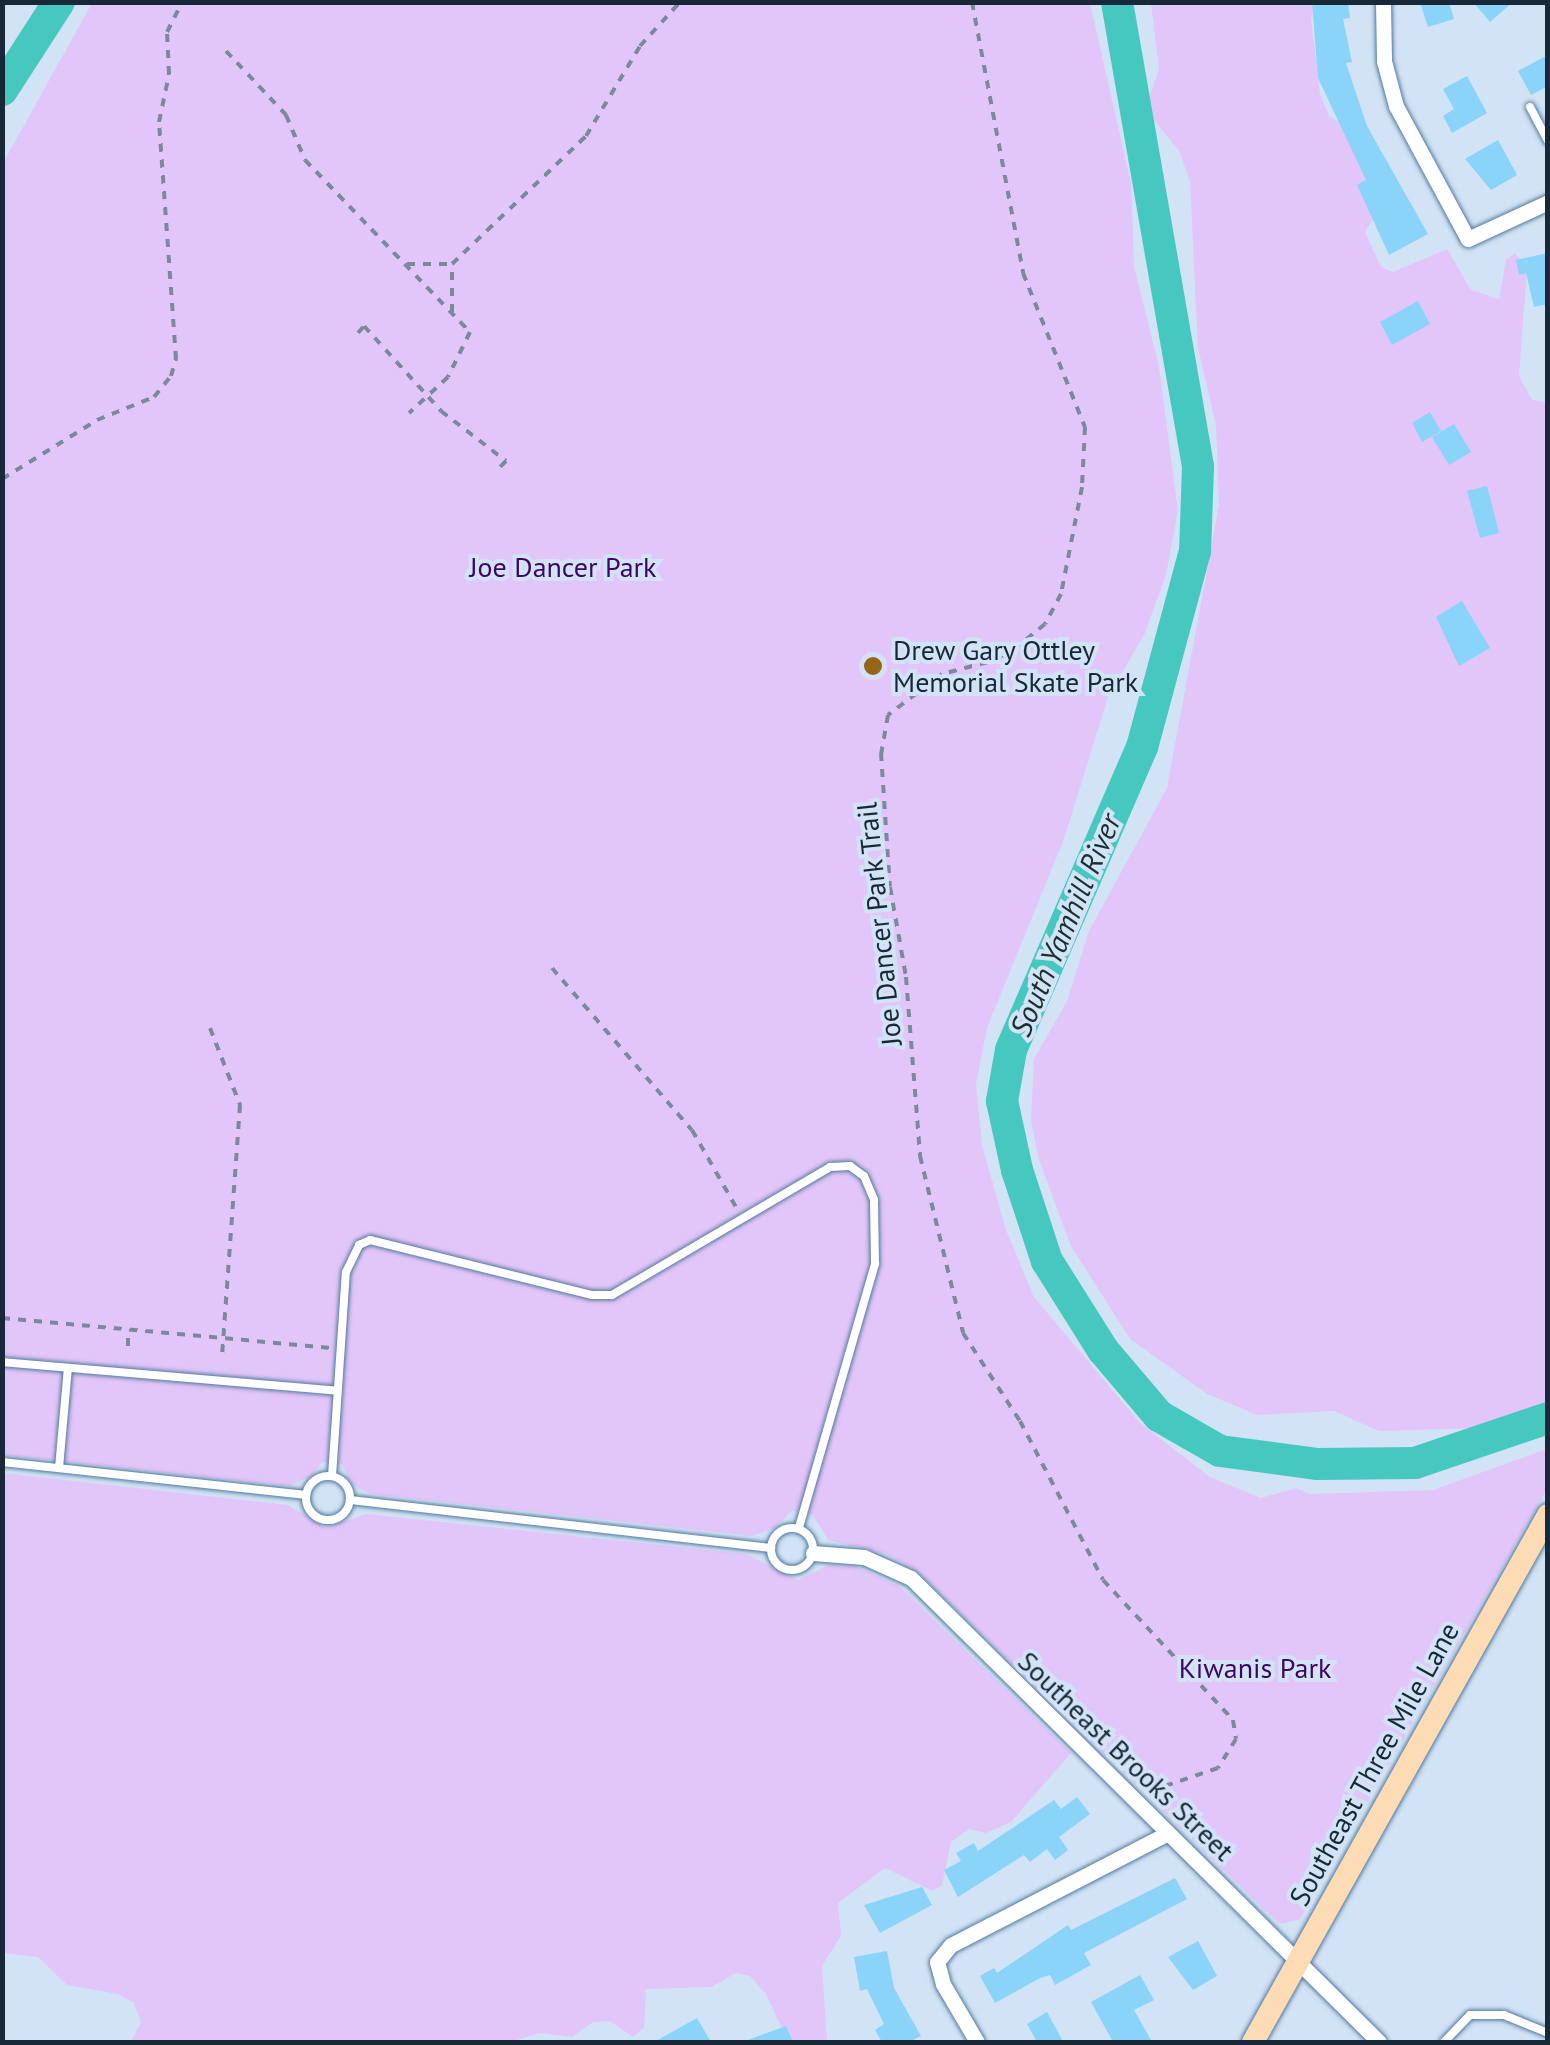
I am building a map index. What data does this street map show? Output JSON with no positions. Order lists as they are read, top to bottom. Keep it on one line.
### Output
{"streets":{"main road":["Southeast Three Mile Lane"],"street":["Southeast Brooks Street"],"path":["Joe Dancer Park Trail"]},"crossings":[["Joe Dancer Park Trail","Southeast Brooks Street"],["Southeast Brooks Street","Southeast Three Mile Lane"]],"water":["South Yamhill River"],"parks":["Joe Dancer Park","Kiwanis Park"],"places":["Drew Gary Ottley Memorial Skate Park"]}
